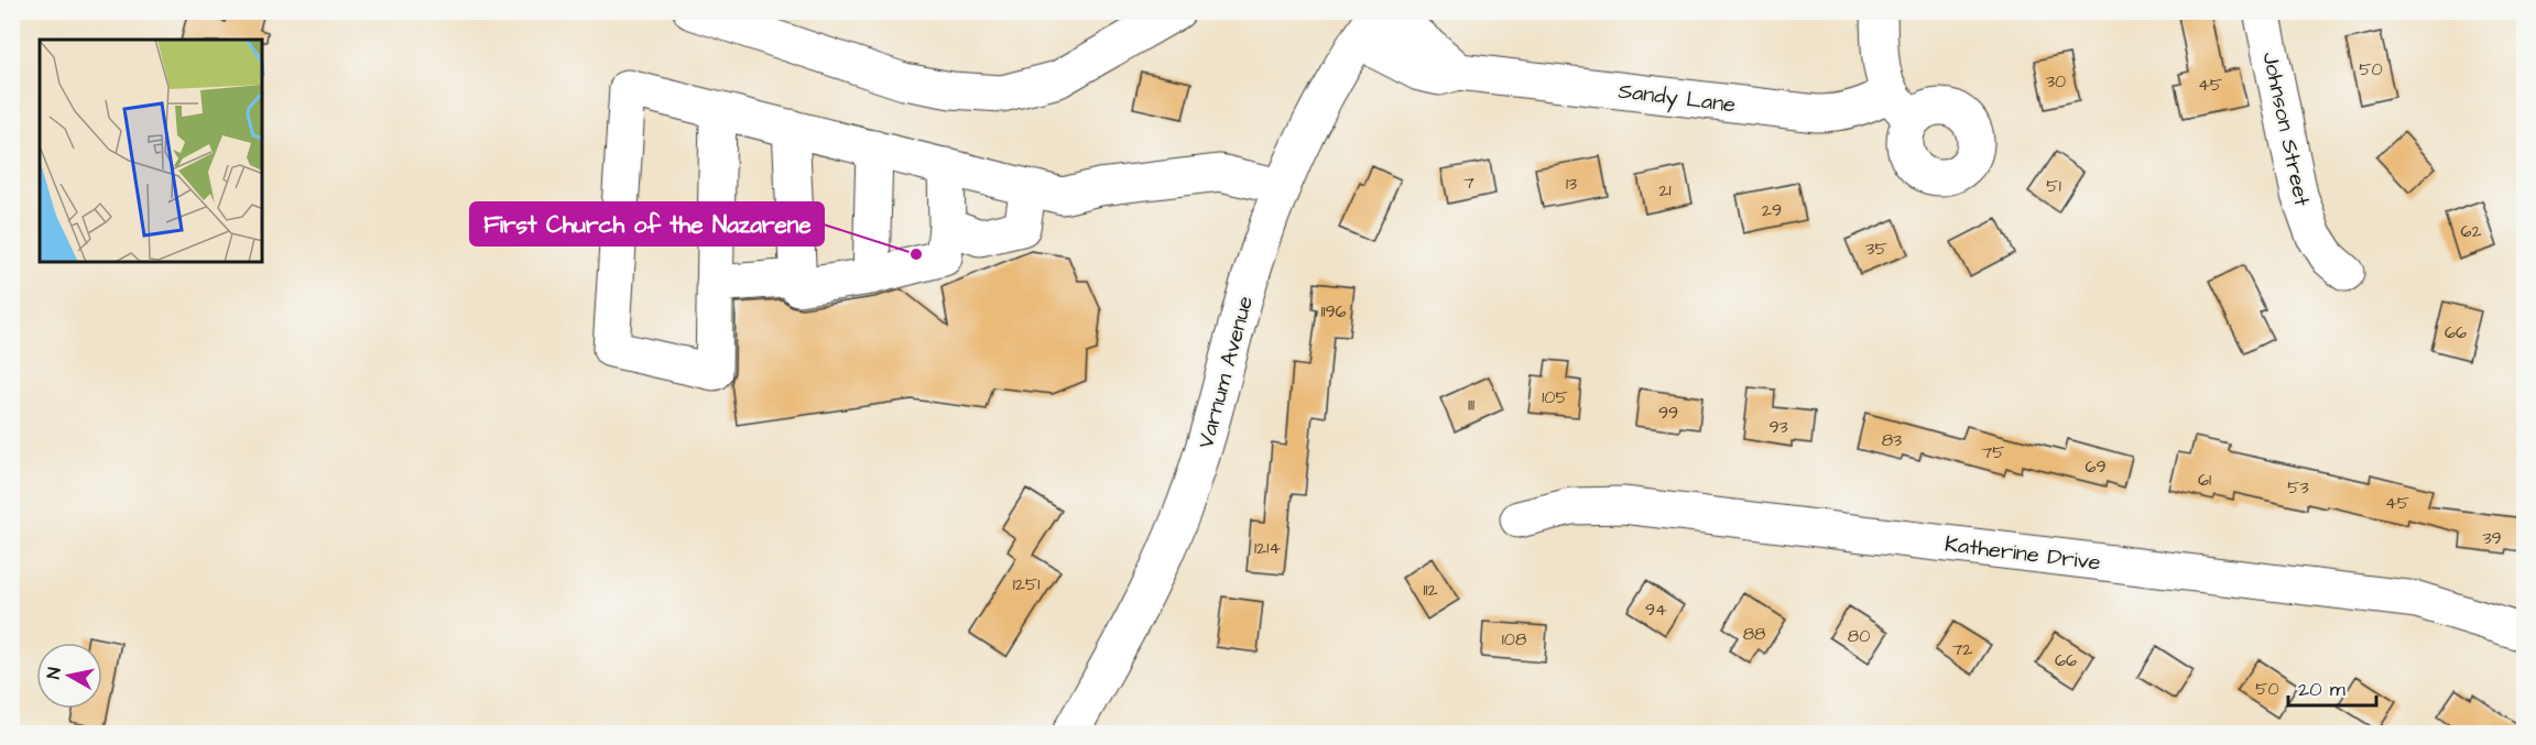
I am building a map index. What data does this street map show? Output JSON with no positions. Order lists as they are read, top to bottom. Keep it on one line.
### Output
{"streets":{"street":["Sandy Lane","Johnson Street","Varnum Avenue","Katherine Drive"]},"crossings":[["Sandy Lane","Varnum Avenue"]],"places":["First Church of the Nazarene"],"house_numbers":["50","30","45","7","13","51","21","29","62","35","1196","66","105","111","99","93","83","75","69","61","53","45","39","1214","1251","112","94","88","80","108","72","66","50"],"scale_bar":"20 m","north":"left"}
